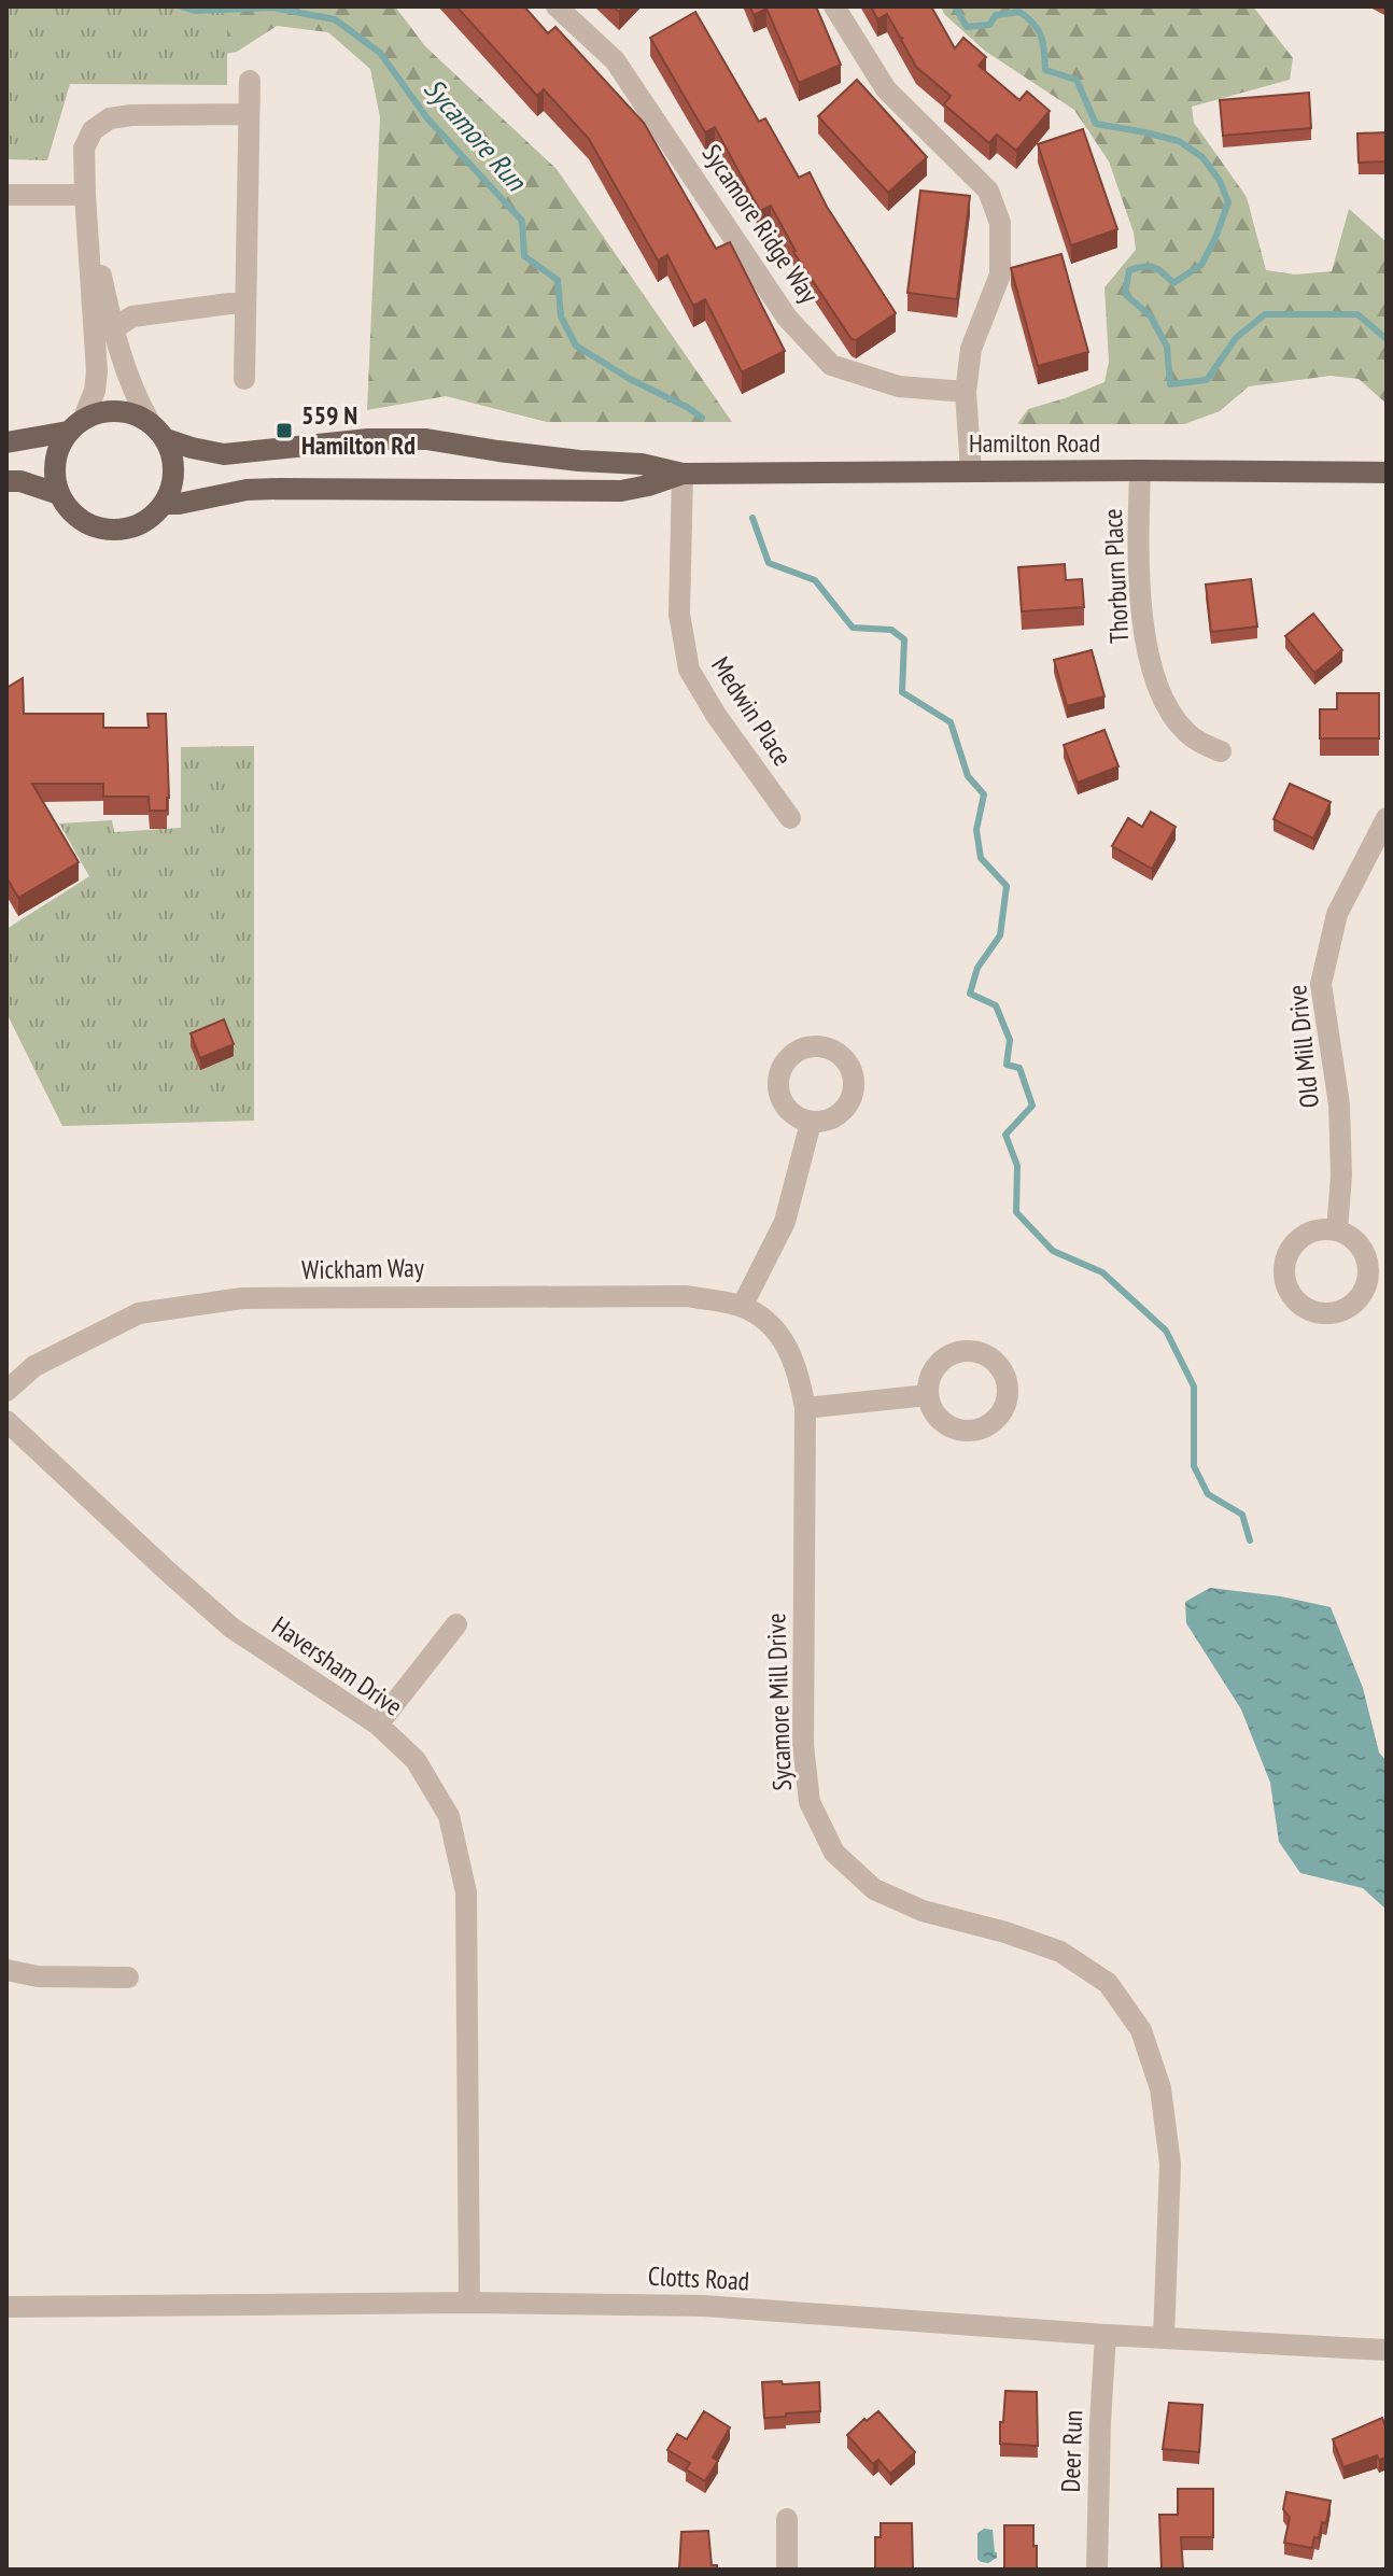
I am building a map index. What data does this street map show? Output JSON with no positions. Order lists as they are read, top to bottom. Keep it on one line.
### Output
{"streets":{"main road":["Hamilton Road"],"street":["Sycamore Ridge Way","Thorburn Place","Medwin Place","Old Mill Drive","Wickham Way","Haversham Drive","Sycamore Mill Drive","Clotts Road","Deer Run"]},"crossings":[["Hamilton Road","Thorburn Place"],["Hamilton Road","Medwin Place"],["Wickham Way","Sycamore Mill Drive"],["Haversham Drive","Clotts Road"],["Sycamore Mill Drive","Clotts Road"],["Clotts Road","Deer Run"]],"water":["Sycamore Run"],"places":{"transit":["559 N Hamilton Rd"]}}
